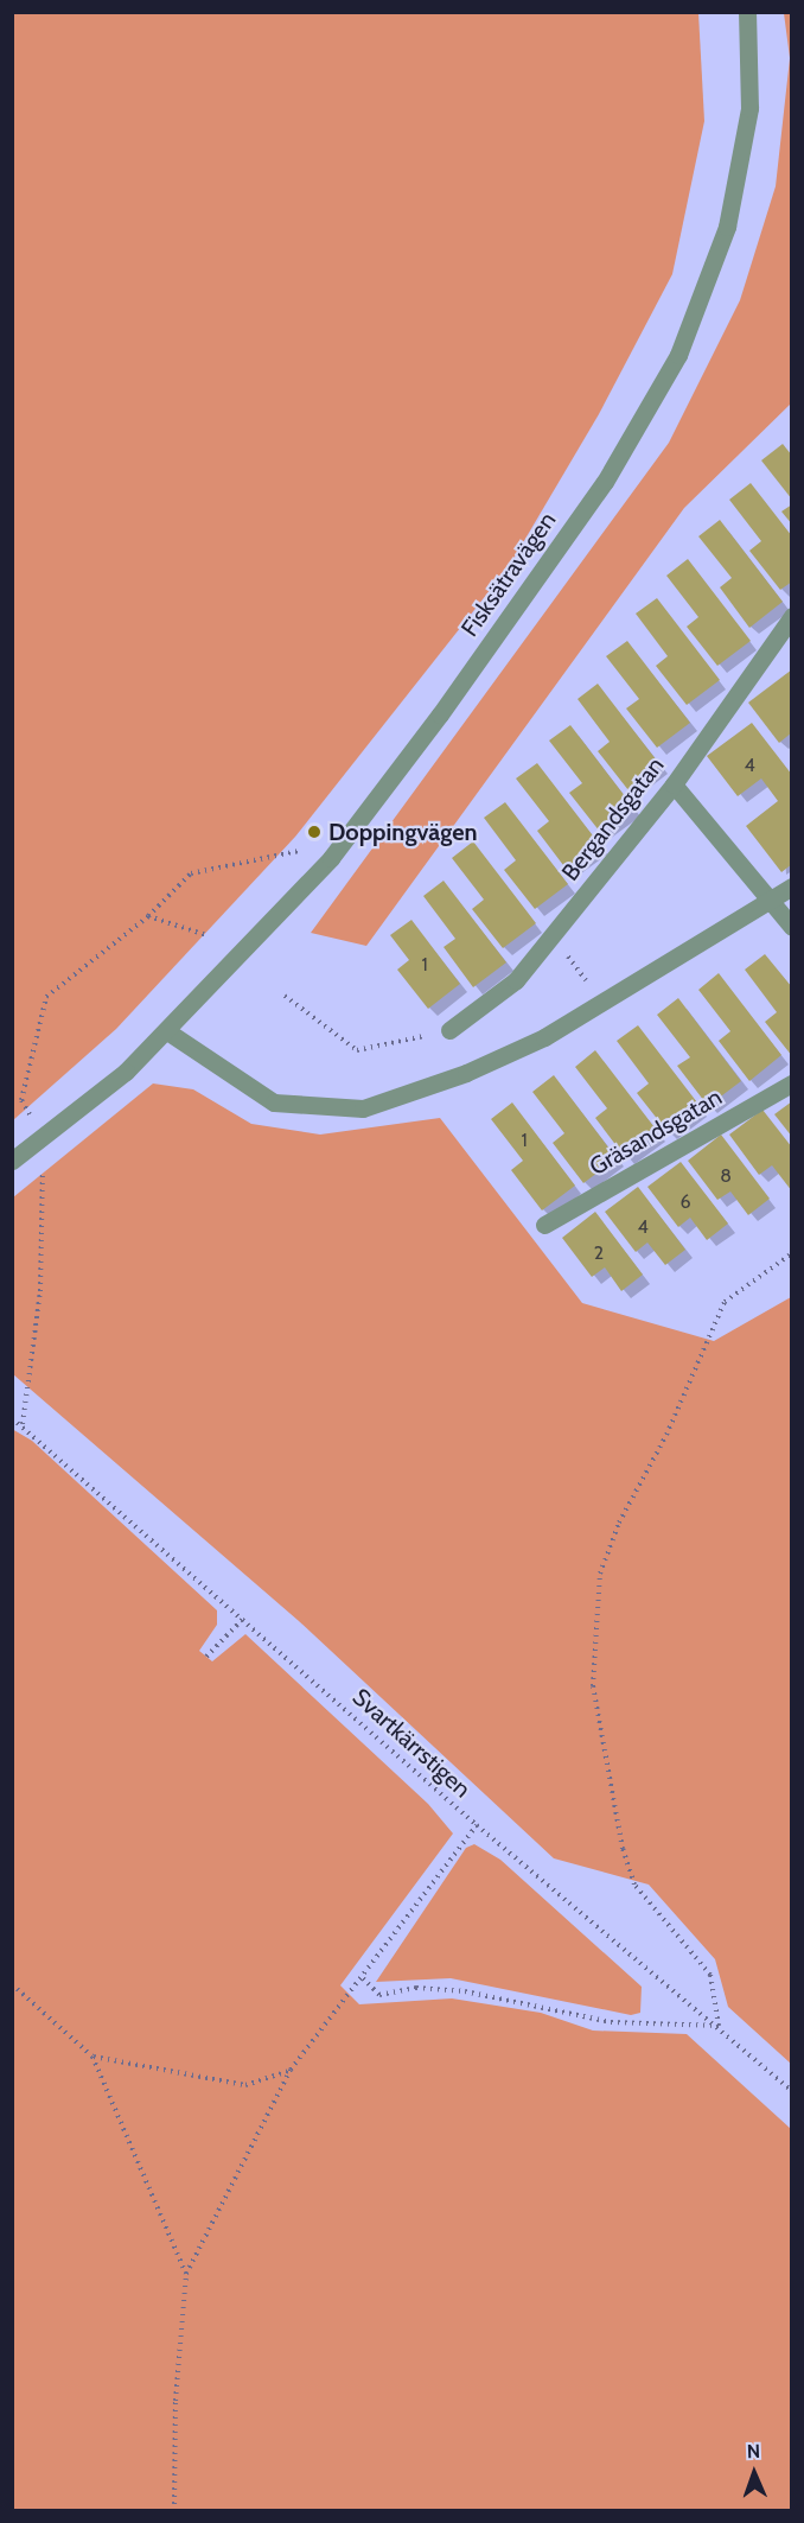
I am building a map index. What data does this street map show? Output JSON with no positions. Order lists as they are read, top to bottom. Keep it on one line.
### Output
{"streets":{"street":["Fisksätravägen","Bergandsgatan","Gräsandsgatan"],"path":["Svartkärrstigen"]},"places":["Doppingvägen"],"house_numbers":["4","1","1","8","6","4","2"],"north":"top"}
